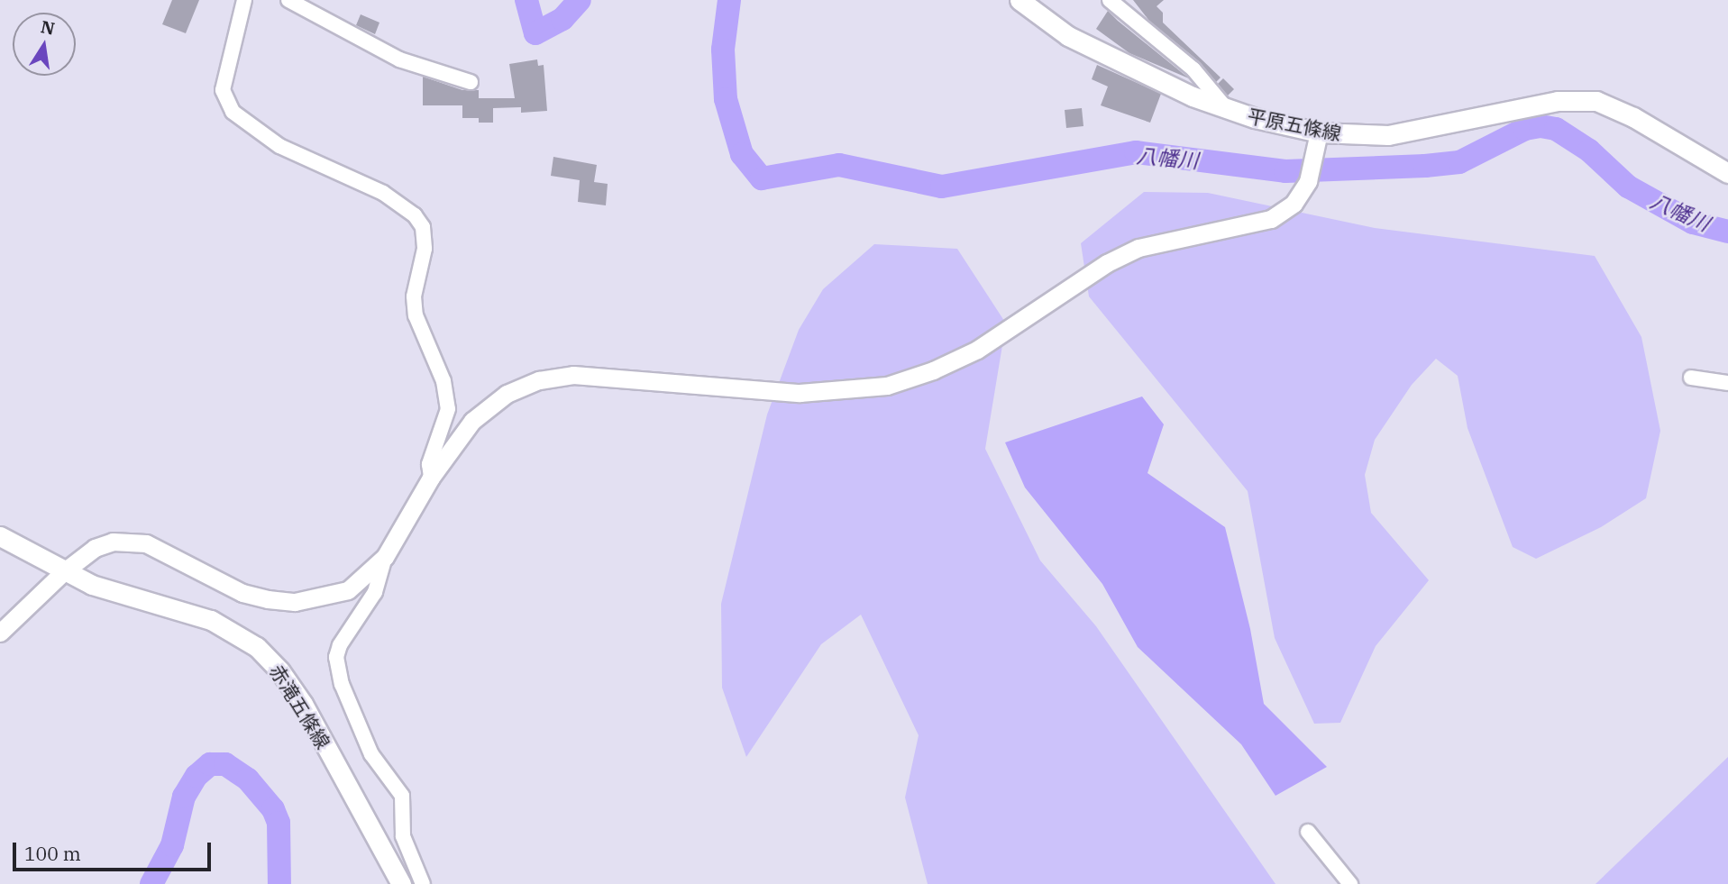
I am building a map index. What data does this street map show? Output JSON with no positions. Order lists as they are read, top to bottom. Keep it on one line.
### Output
{"streets":{"main road":["平原五條線","赤滝五條線"]},"water":["八幡川"],"scale_bar":"100 m","north":"top"}
